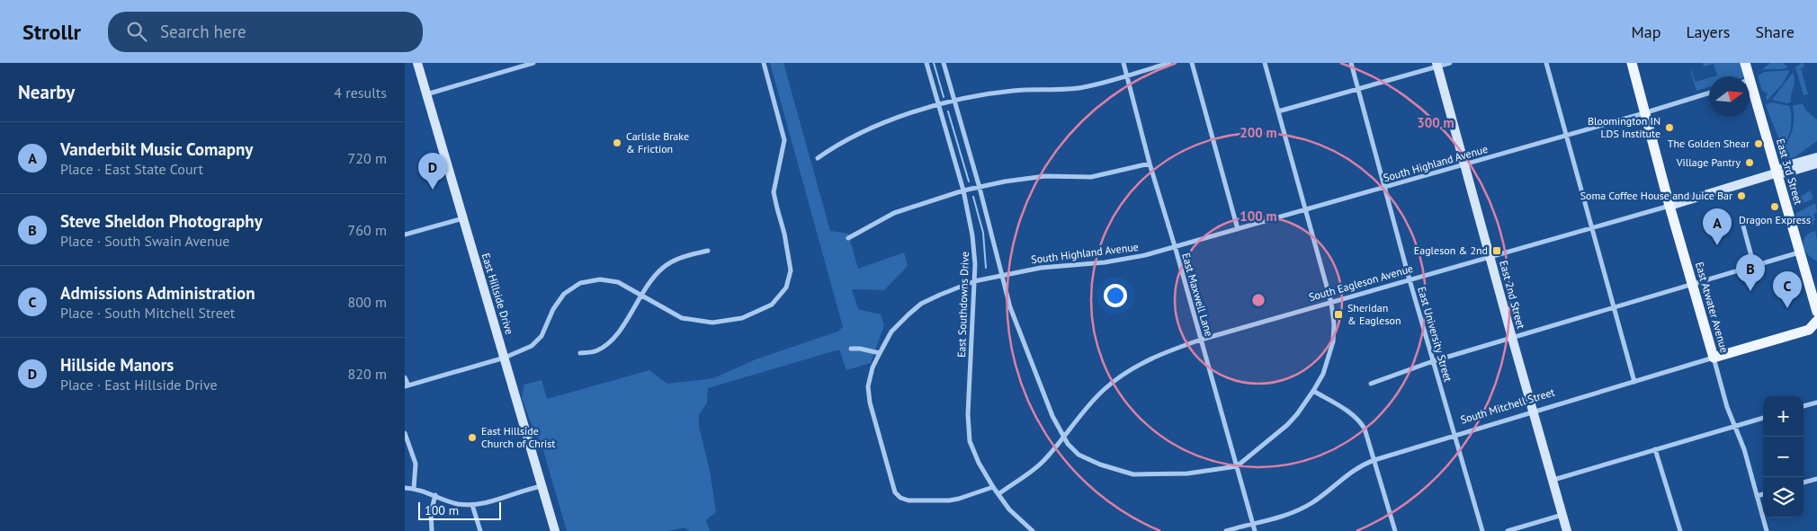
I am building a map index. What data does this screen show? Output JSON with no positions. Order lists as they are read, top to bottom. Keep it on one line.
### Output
{"streets":{"main road":["East 3rd Street","East Atwater Avenue","South Mitchell Street"],"street":["South Highland Avenue","South Eagleson Avenue","East Hillside Drive","East Maxwell Lane","East 2nd Street","East Southdowns Drive","East University Street"]},"crossings":[["South Highland Avenue","East Maxwell Lane"],["South Highland Avenue","East 2nd Street"],["South Highland Avenue","East Southdowns Drive"],["South Highland Avenue","East Atwater Avenue"],["South Highland Avenue","East University Street"],["East 3rd Street","South Eagleson Avenue"],["South Eagleson Avenue","East Maxwell Lane"],["South Eagleson Avenue","East 2nd Street"],["South Eagleson Avenue","East Southdowns Drive"],["South Eagleson Avenue","East Atwater Avenue"],["South Eagleson Avenue","East University Street"],["East Maxwell Lane","South Mitchell Street"],["East 2nd Street","South Mitchell Street"],["East Atwater Avenue","South Mitchell Street"],["East University Street","South Mitchell Street"]],"places":{"other":["Bloomington IN LDS Institute","Carlisle Brake & Friction","The Golden Shear","Village Pantry","Soma Coffee House and Juice Bar","Dragon Express","East Hillside Church of Christ"],"transit":["Eagleson & 2nd","Sheridan & Eagleson"]},"scale_bar":"100 m","north":"right","page":{"header":"Strollr","search":"Search here","nav":["Map","Layers","Share"],"heading":["Nearby","4 results"],"list":[{"mark":"A","name":"Vanderbilt Music Comapny","note":"Place · East State Court","value":"720 m"},{"mark":"B","name":"Steve Sheldon Photography","note":"Place · South Swain Avenue","value":"760 m"},{"mark":"C","name":"Admissions Administration","note":"Place · South Mitchell Street","value":"800 m"},{"mark":"D","name":"Hillside Manors","note":"Place · East Hillside Drive","value":"820 m"}],"pins":["D","A","B","C"],"map_buttons":["+","−"],"scale":"100 m"},"rings":["300 m","200 m","100 m"]}
